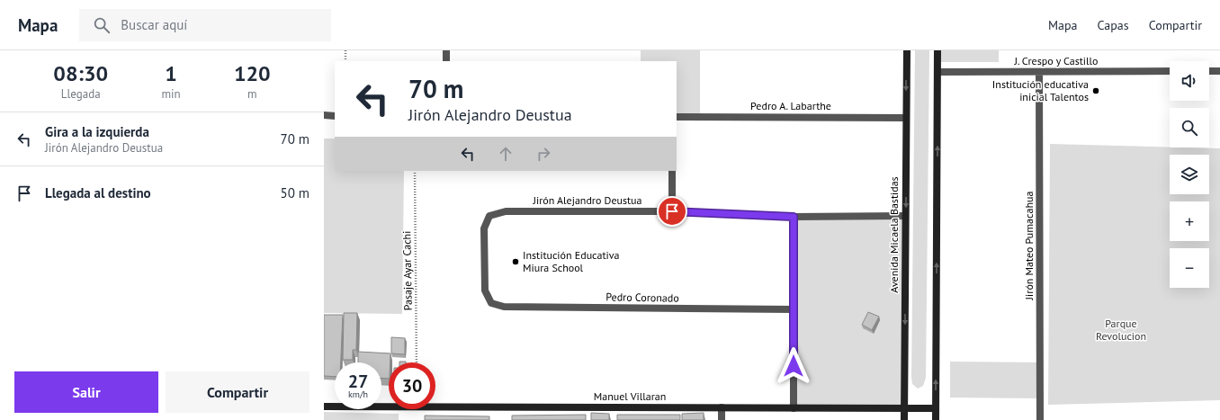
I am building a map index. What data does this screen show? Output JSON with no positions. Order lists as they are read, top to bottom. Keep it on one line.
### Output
{"streets":{"main road":["Avenida Micaela Bastidas","Manuel Villaran"],"street":["J. Crespo y Castillo","Pedro A. Labarthe","Jirón Alejandro Deustua","Jirón Mateo Pumacahua","Pedro Coronado"],"path":["Pasaje Ayar Cachi"]},"crossings":[["J. Crespo y Castillo","Jirón Mateo Pumacahua"],["Pedro A. Labarthe","Avenida Micaela Bastidas"],["Jirón Alejandro Deustua","Avenida Micaela Bastidas"],["Jirón Alejandro Deustua","Pedro Coronado"],["Avenida Micaela Bastidas","Manuel Villaran"]],"parks":["Parque Revolucion"],"places":["Institución educativa inicial Talentos","Institución Educativa Miura School"],"page":{"header":"Mapa","search":"Buscar aquí","nav":["Mapa","Capas","Compartir"],"eta":["08:30","Llegada","1","min","120","m"],"map_buttons":["+","−"],"turn":["70 m","Jirón Alejandro Deustua"],"list":[{"name":"Gira a la izquierda","note":"Jirón Alejandro Deustua","value":"70 m"},{"name":"Llegada al destino","value":"50 m"}],"speed":"27 km/h","limit":"30","buttons":["Salir","Compartir"]}}
